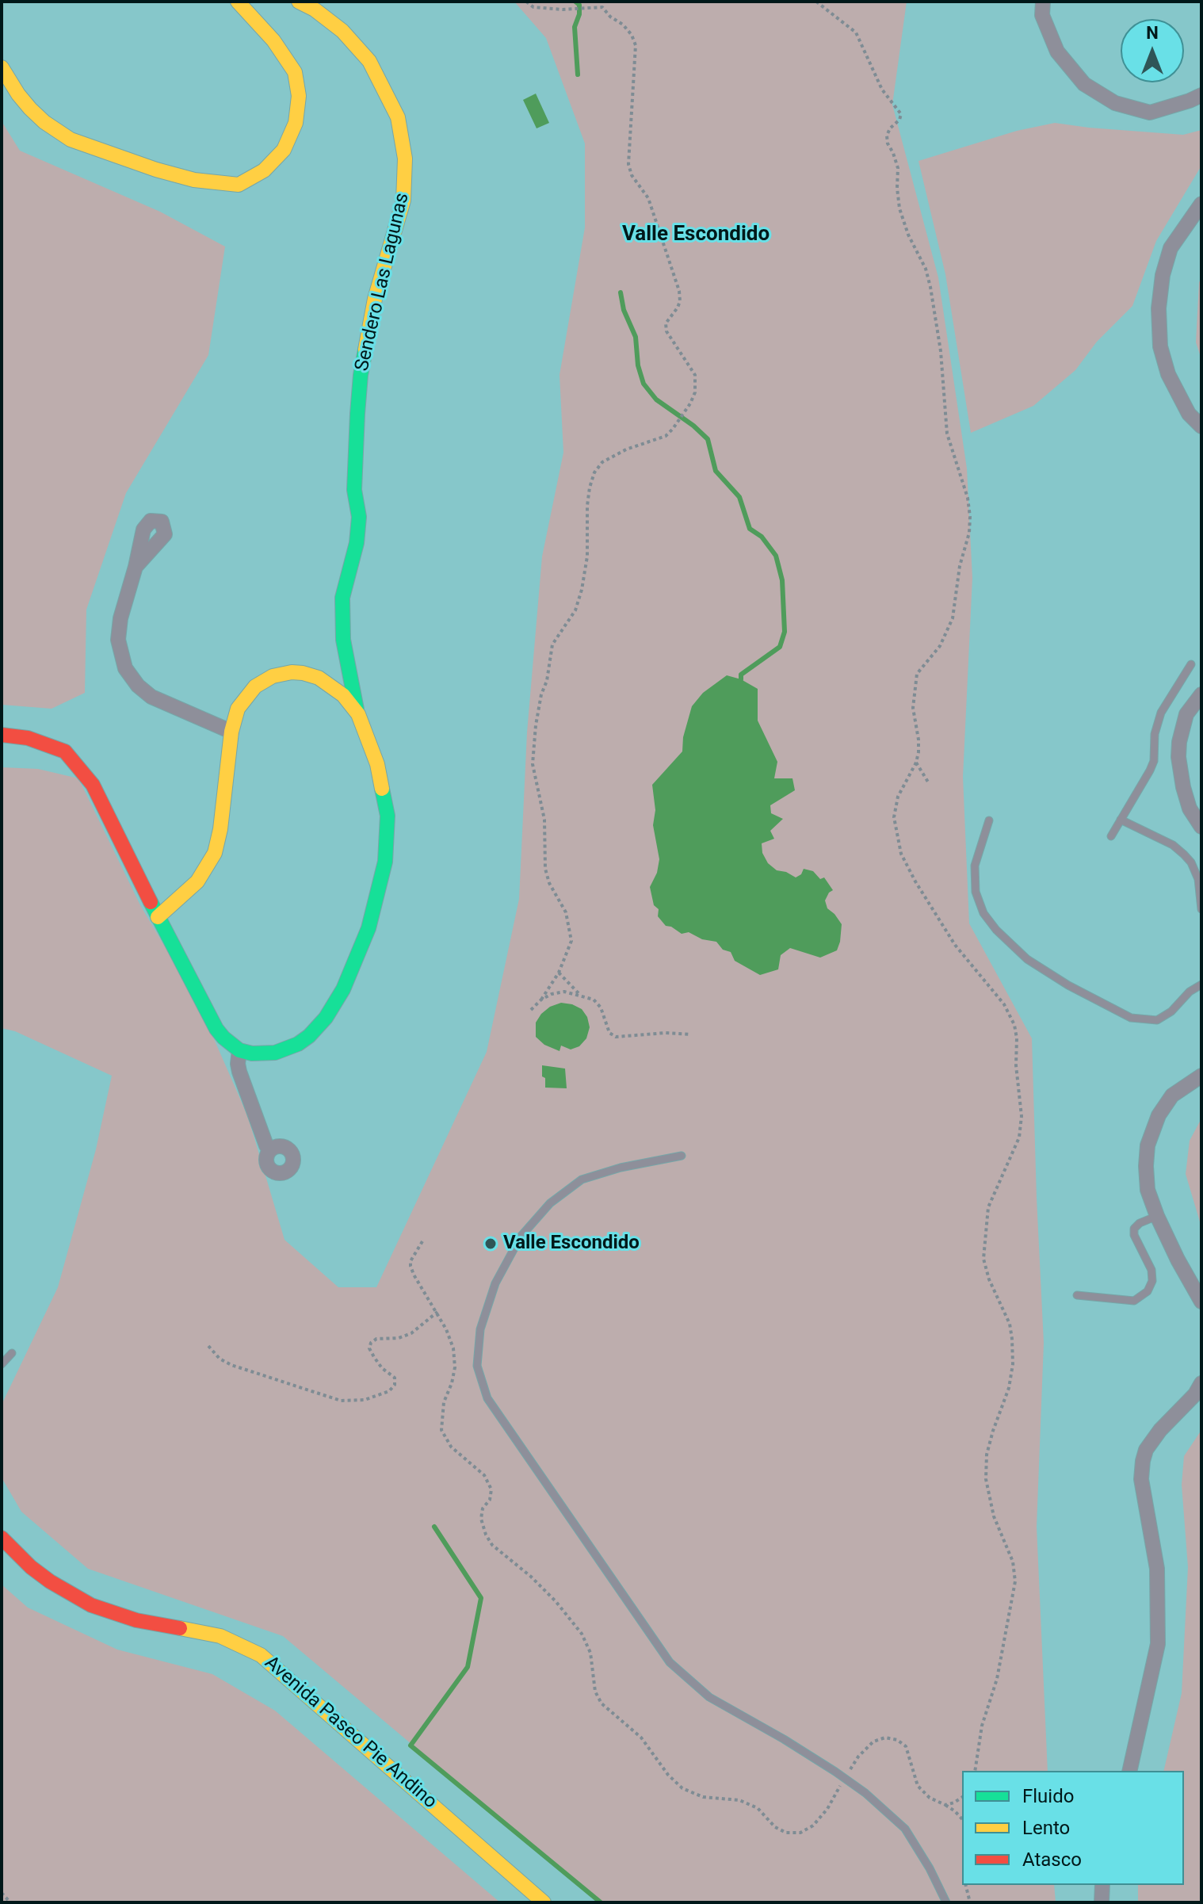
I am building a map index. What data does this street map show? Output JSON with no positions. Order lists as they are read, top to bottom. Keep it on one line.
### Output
{"streets":{"street":["Sendero Las Lagunas","Avenida Paseo Pie Andino"]},"districts":["Valle Escondido"],"places":["Valle Escondido"],"legend":["Fluido","Lento","Atasco"],"north":"top"}
